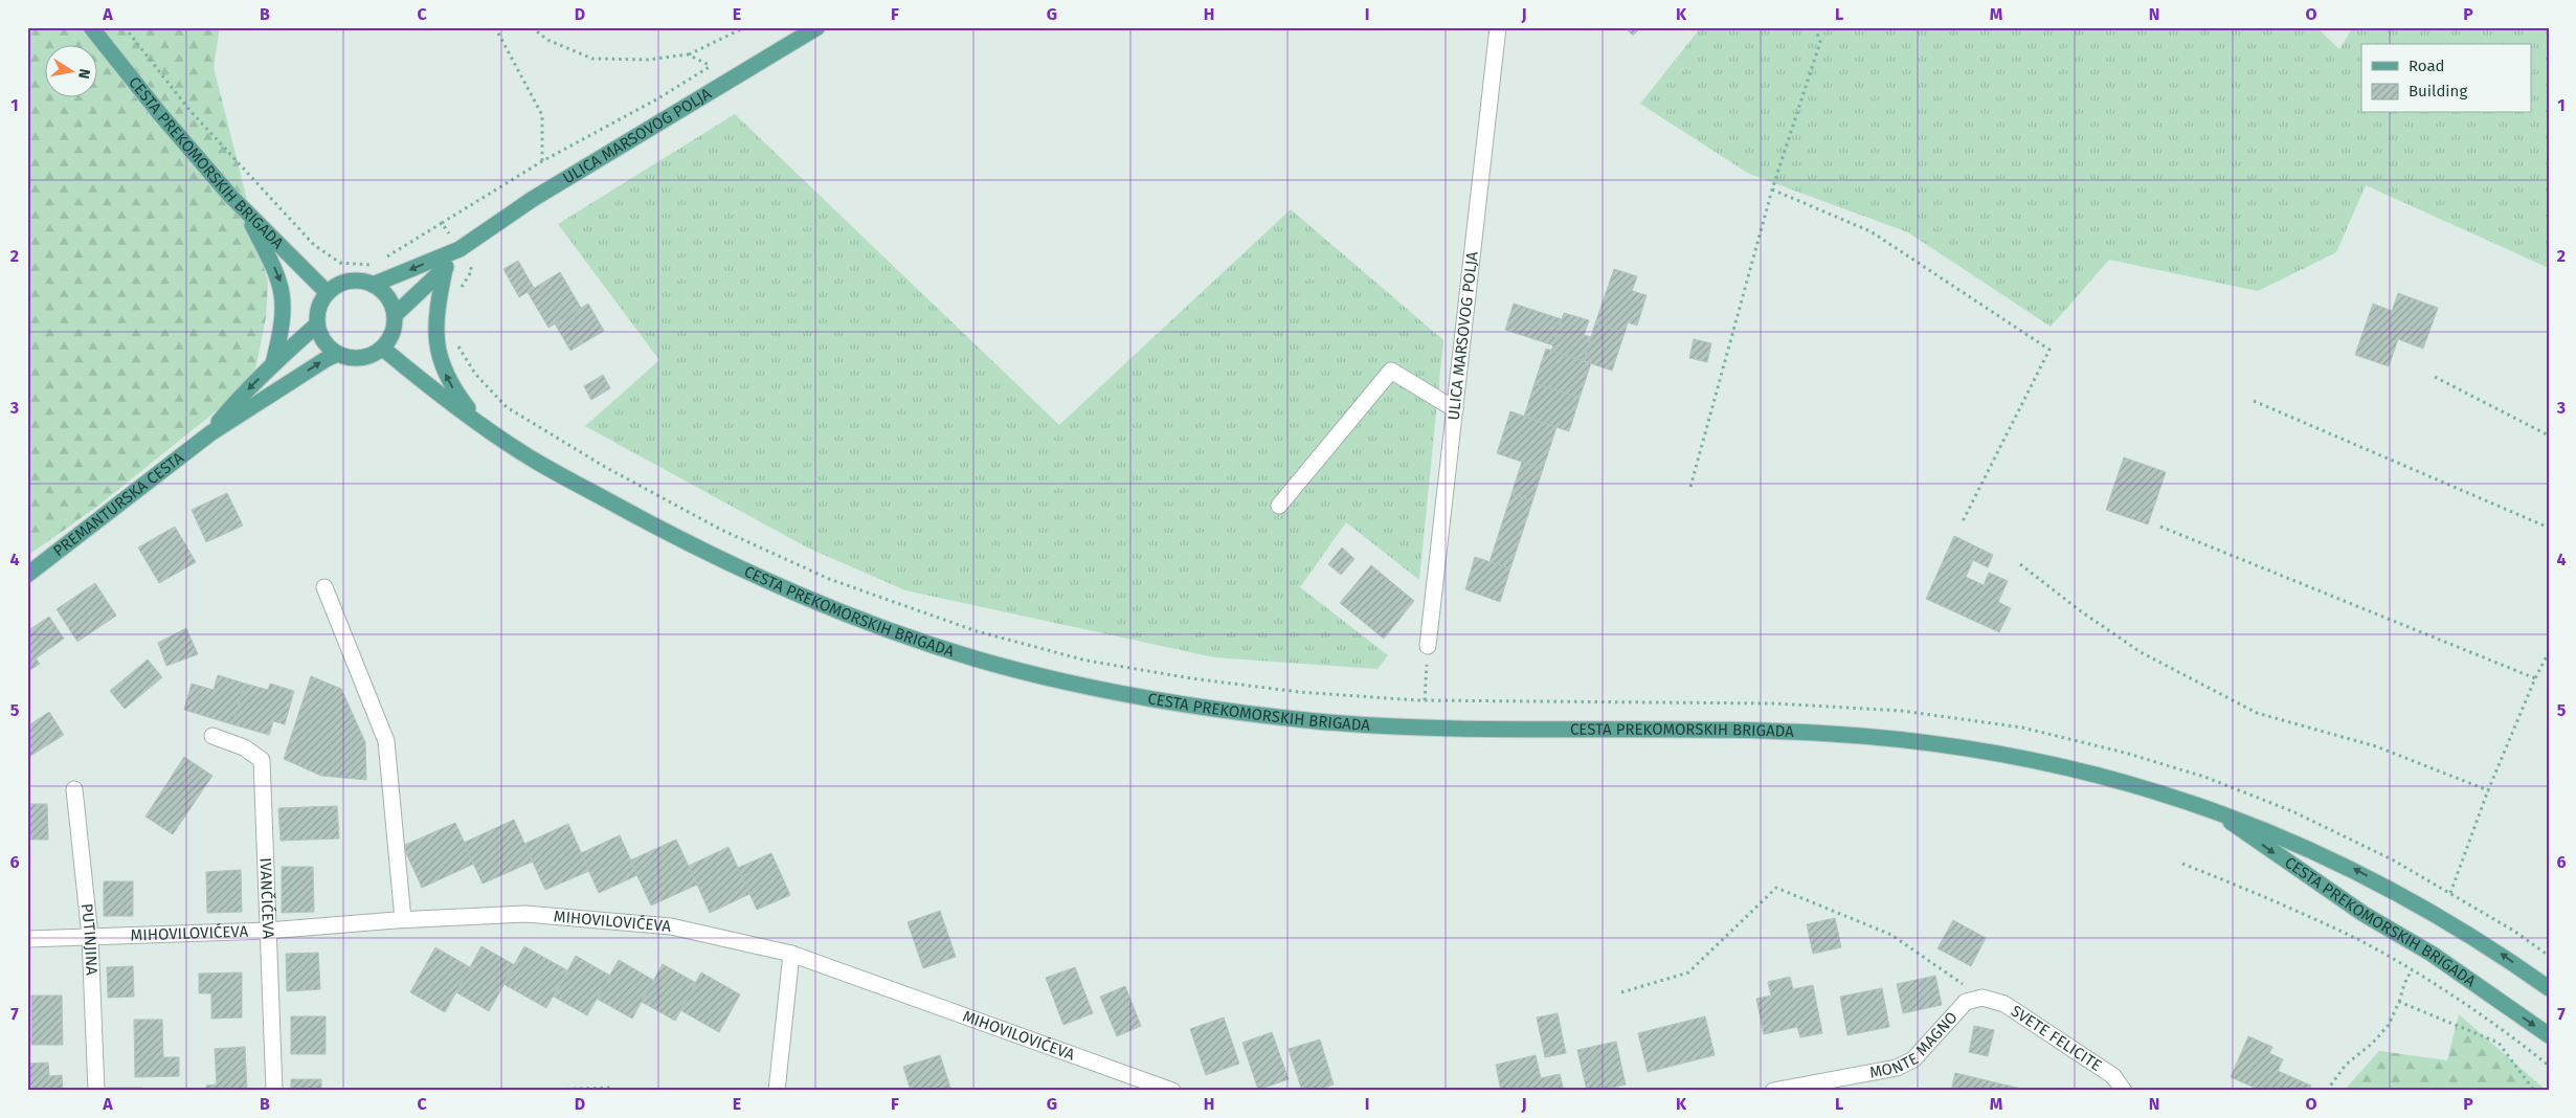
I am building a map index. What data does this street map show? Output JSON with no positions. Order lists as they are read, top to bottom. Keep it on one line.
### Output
{"streets":{"main road":["ULICA MARSOVOG POLJA","CESTA PREKOMORSKIH BRIGADA","PREMANTURSKA CESTA"],"street":["IVANČIĆEVA","MIHOVILOVIĆEVA","PUTINJINA","SVETE FELICITE","MONTE MAGNO"]},"crossings":[["ULICA MARSOVOG POLJA","CESTA PREKOMORSKIH BRIGADA"],["ULICA MARSOVOG POLJA","PREMANTURSKA CESTA"],["CESTA PREKOMORSKIH BRIGADA","PREMANTURSKA CESTA"],["IVANČIĆEVA","MIHOVILOVIĆEVA"],["MIHOVILOVIĆEVA","PUTINJINA"],["SVETE FELICITE","MONTE MAGNO"]],"legend":["Road","Building"],"north":"right","grid":{"columns":["A","B","C","D","E","F","G","H","I","J","K","L","M","N","O","P"],"rows":["1","2","3","4","5","6","7"]}}
